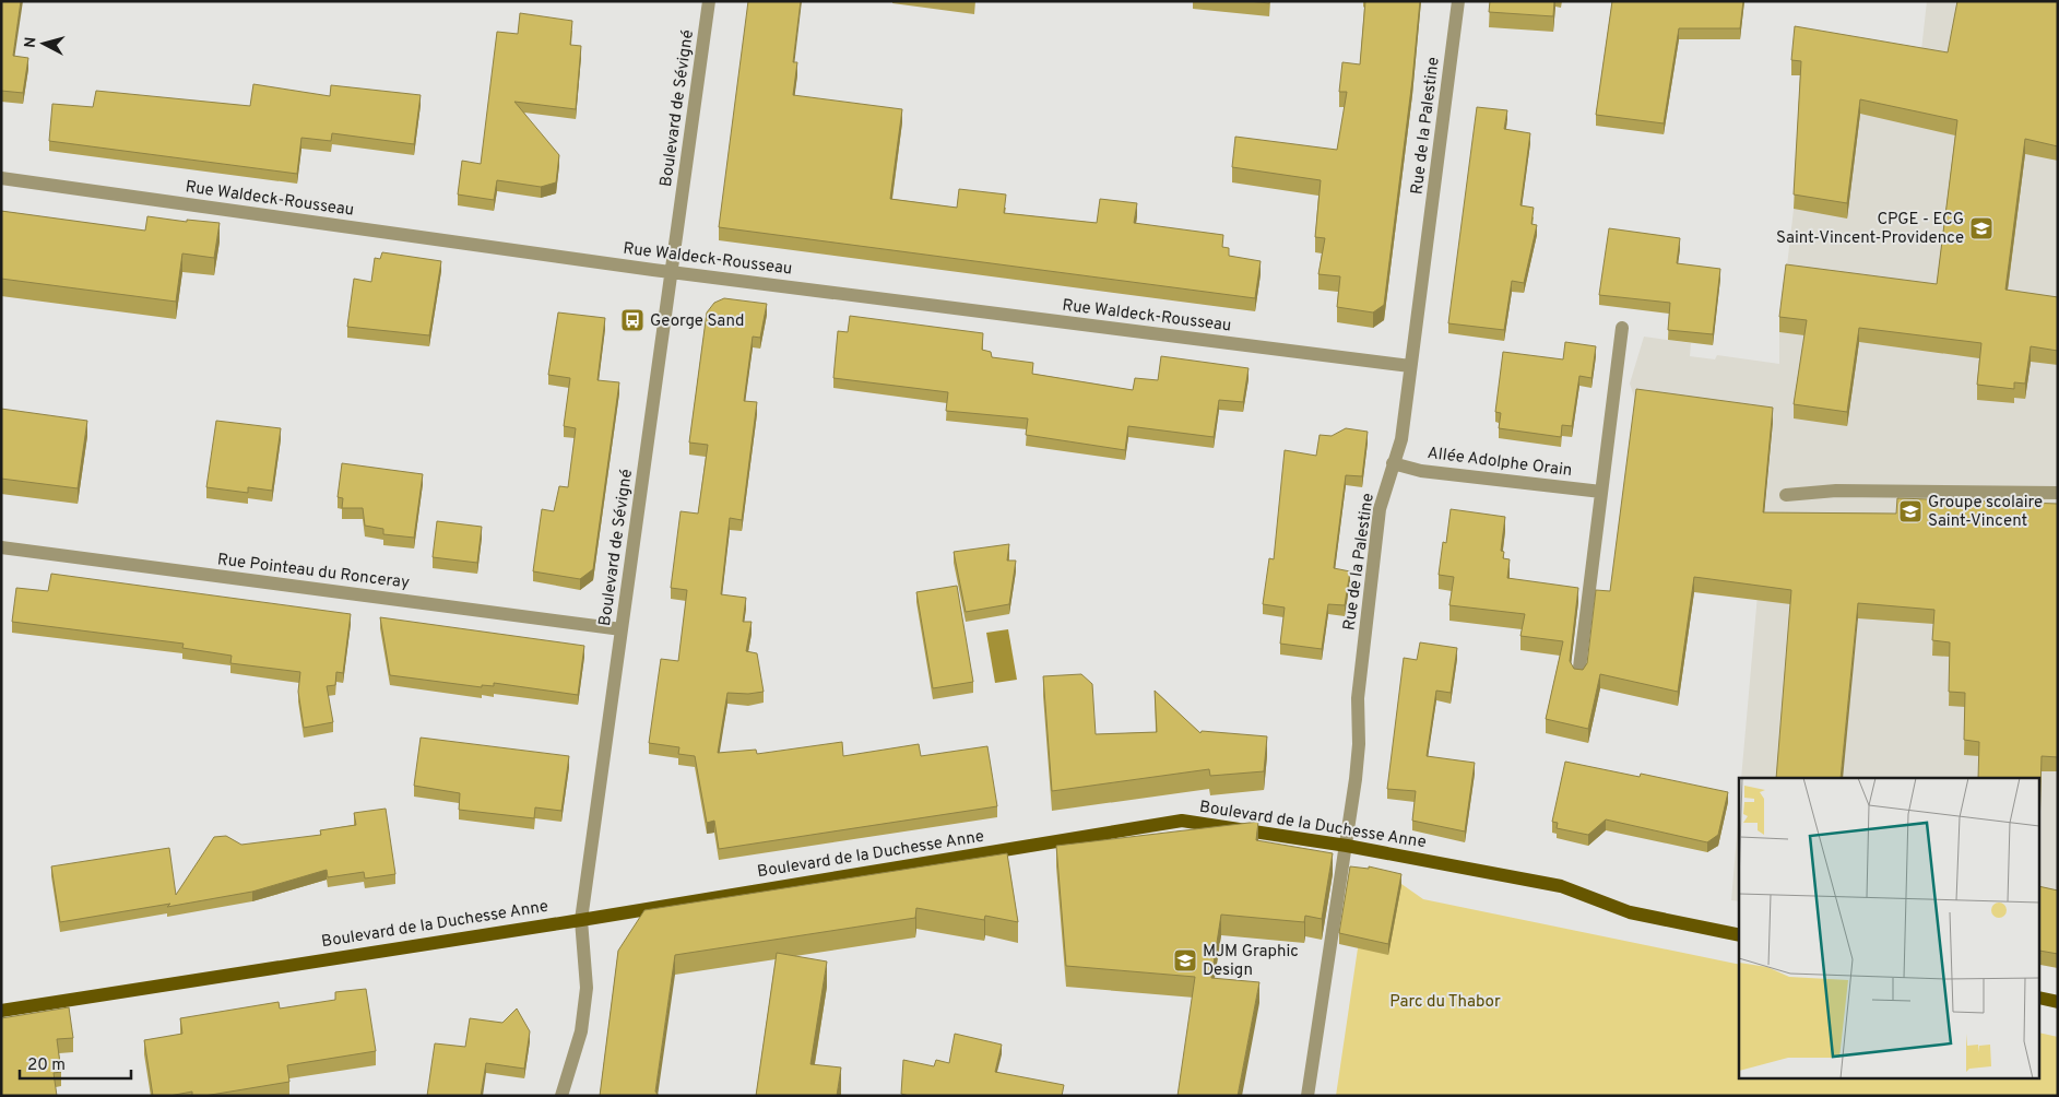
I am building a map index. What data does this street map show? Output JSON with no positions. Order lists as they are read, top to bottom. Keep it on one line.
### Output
{"streets":{"main road":["Boulevard de la Duchesse Anne"],"street":["Boulevard de Sévigné","Rue de la Palestine","Rue Waldeck-Rousseau","Allée Adolphe Orain","Rue Pointeau du Ronceray"]},"crossings":[["Boulevard de Sévigné","Rue Waldeck-Rousseau"],["Boulevard de Sévigné","Rue Pointeau du Ronceray"],["Boulevard de Sévigné","Boulevard de la Duchesse Anne"],["Rue de la Palestine","Rue Waldeck-Rousseau"],["Rue de la Palestine","Allée Adolphe Orain"],["Rue de la Palestine","Boulevard de la Duchesse Anne"]],"parks":["Parc du Thabor"],"places":{"school or university":["CPGE - ECG Saint-Vincent-Providence","Groupe scolaire Saint-Vincent","MJM Graphic Design"],"bus stop":["George Sand"]},"scale_bar":"20 m","north":"left"}
